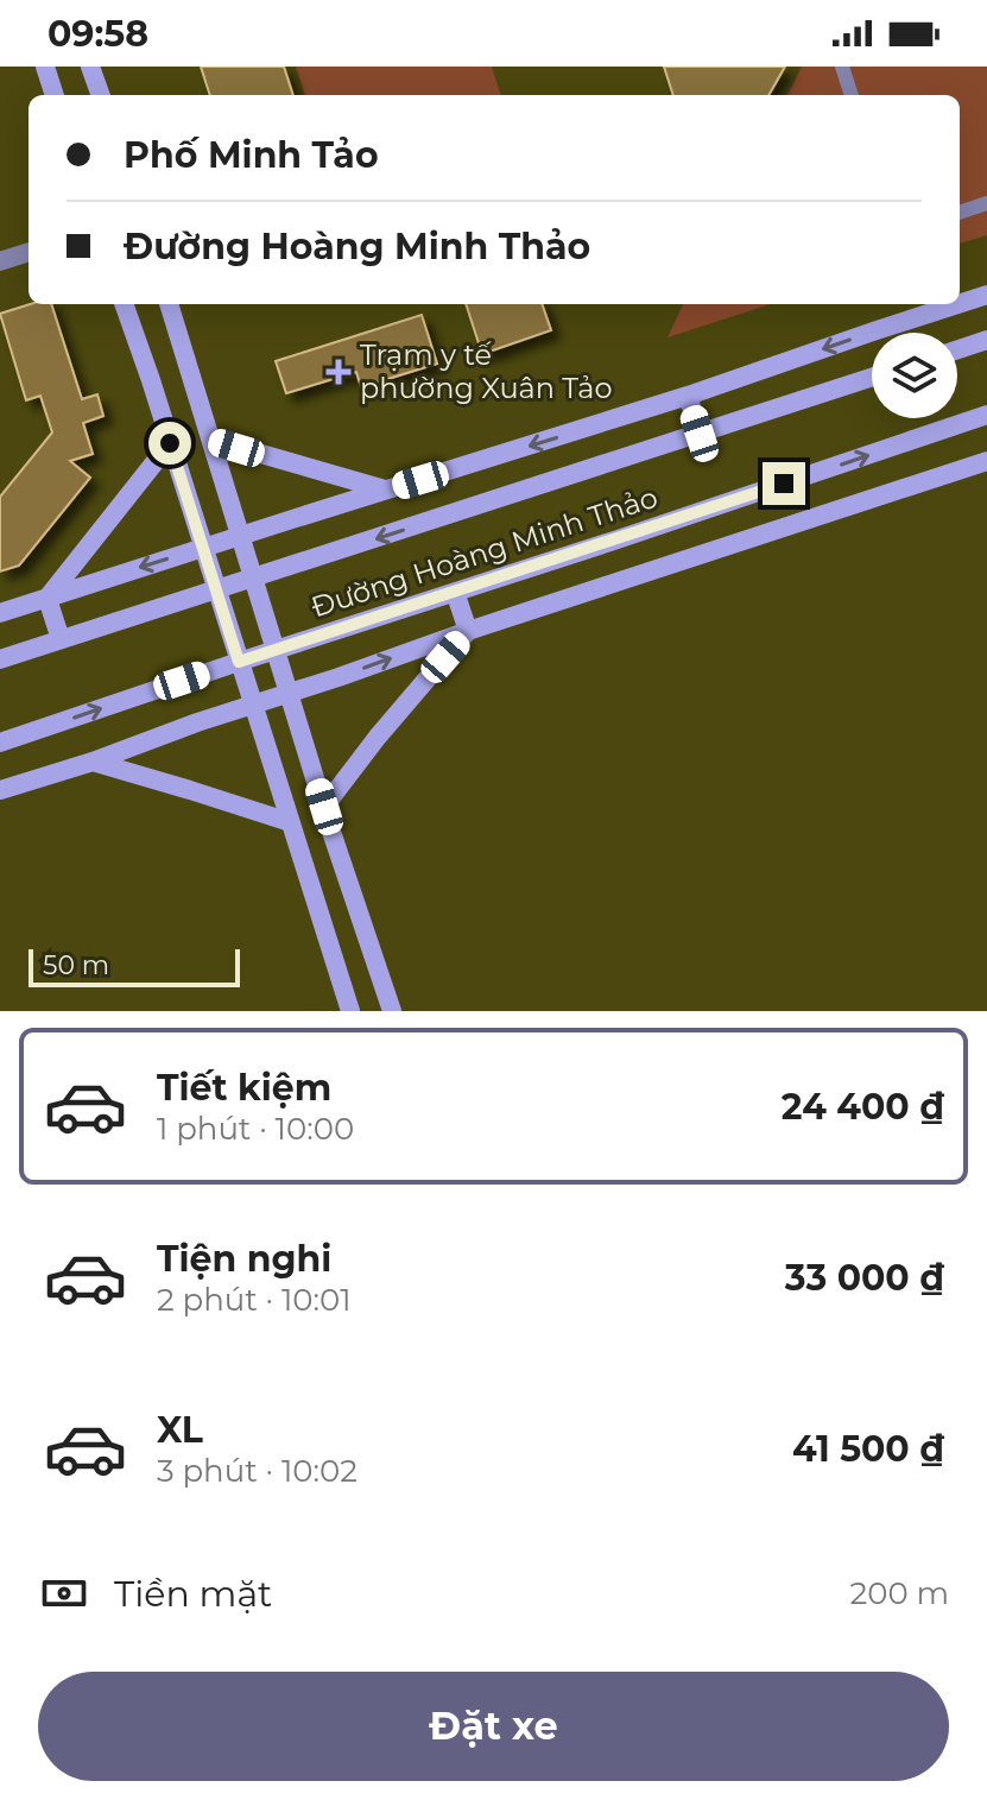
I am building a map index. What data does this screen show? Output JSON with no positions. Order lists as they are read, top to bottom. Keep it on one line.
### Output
{"streets":{"main road":["Đường Hoàng Minh Thảo"]},"places":{"health":["Trạm y tế phường Xuân Tảo"]},"scale_bar":"50 m","page":{"status":"09:58","banner":["Phố Minh Tảo","Đường Hoàng Minh Thảo"],"scale":"50 m","list":[{"name":"Tiết kiệm","note":"1 phút · 10:00","value":"24 400 ₫"},{"name":"Tiện nghi","note":"2 phút · 10:01","value":"33 000 ₫"},{"name":"XL","note":"3 phút · 10:02","value":"41 500 ₫"}],"pay":["Tiền mặt","200 m"],"buttons":"Đặt xe"}}
